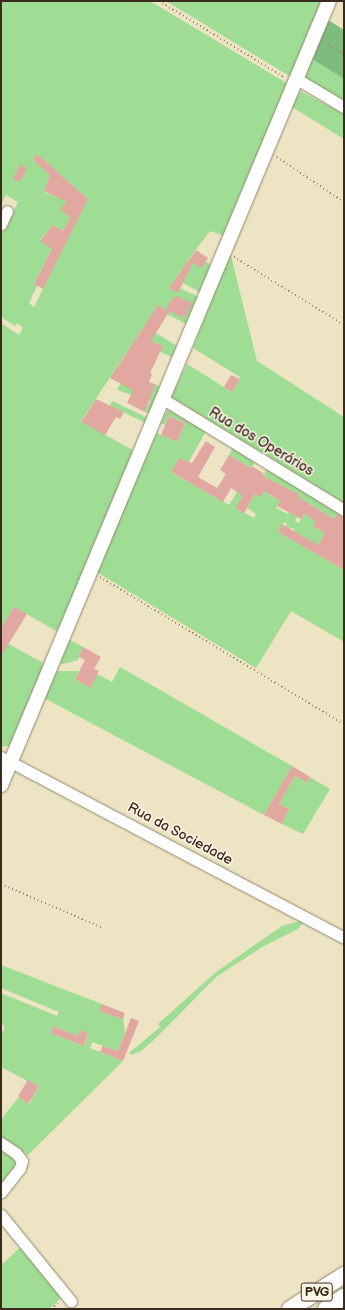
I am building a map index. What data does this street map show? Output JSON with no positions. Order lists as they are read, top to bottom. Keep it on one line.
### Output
{"streets":{"highway":["PVG"],"street":["Rua dos Operários","Rua da Sociedade"]}}
